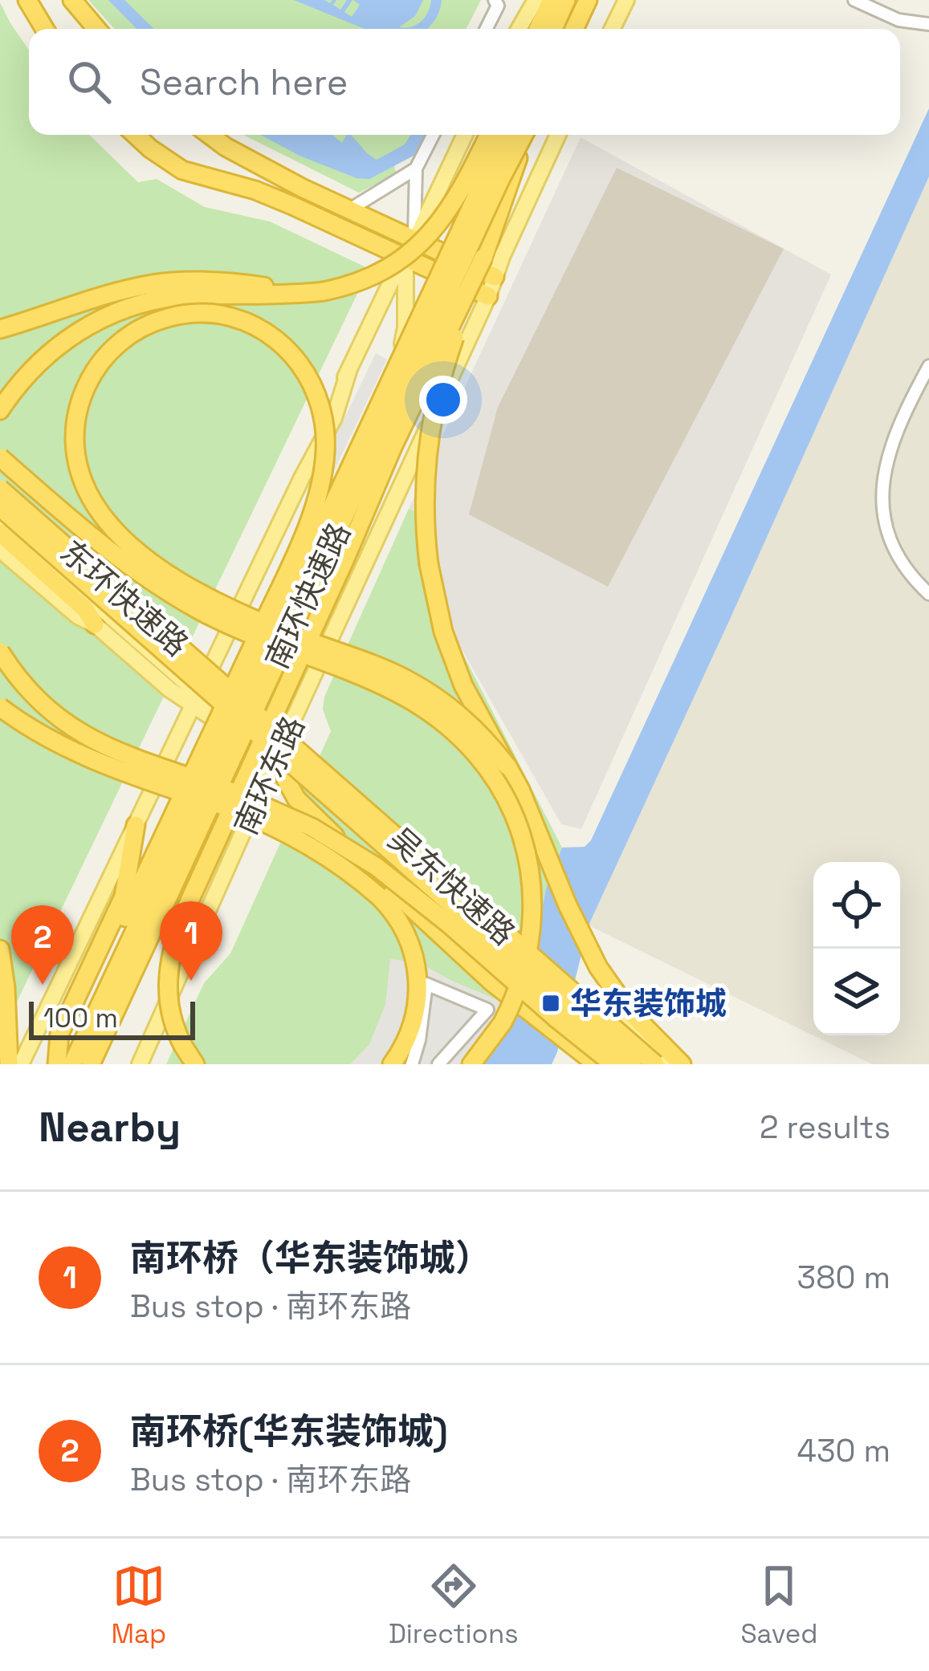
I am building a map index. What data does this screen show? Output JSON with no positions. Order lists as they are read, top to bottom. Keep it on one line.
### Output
{"streets":{"highway":["南环快速路","东环快速路","吴东快速路"],"main road":["南环东路"]},"crossings":[["东环快速路","吴东快速路"]],"places":{"transit":["华东装饰城"]},"scale_bar":"100 m","page":{"search":"Search here","pins":["1","2"],"scale":"100 m","heading":["Nearby","2 results"],"list":[{"mark":"1","name":"南环桥（华东装饰城）","note":"Bus stop · 南环东路","value":"380 m"},{"mark":"2","name":"南环桥(华东装饰城)","note":"Bus stop · 南环东路","value":"430 m"}],"nav":["Map","Directions","Saved"]}}
